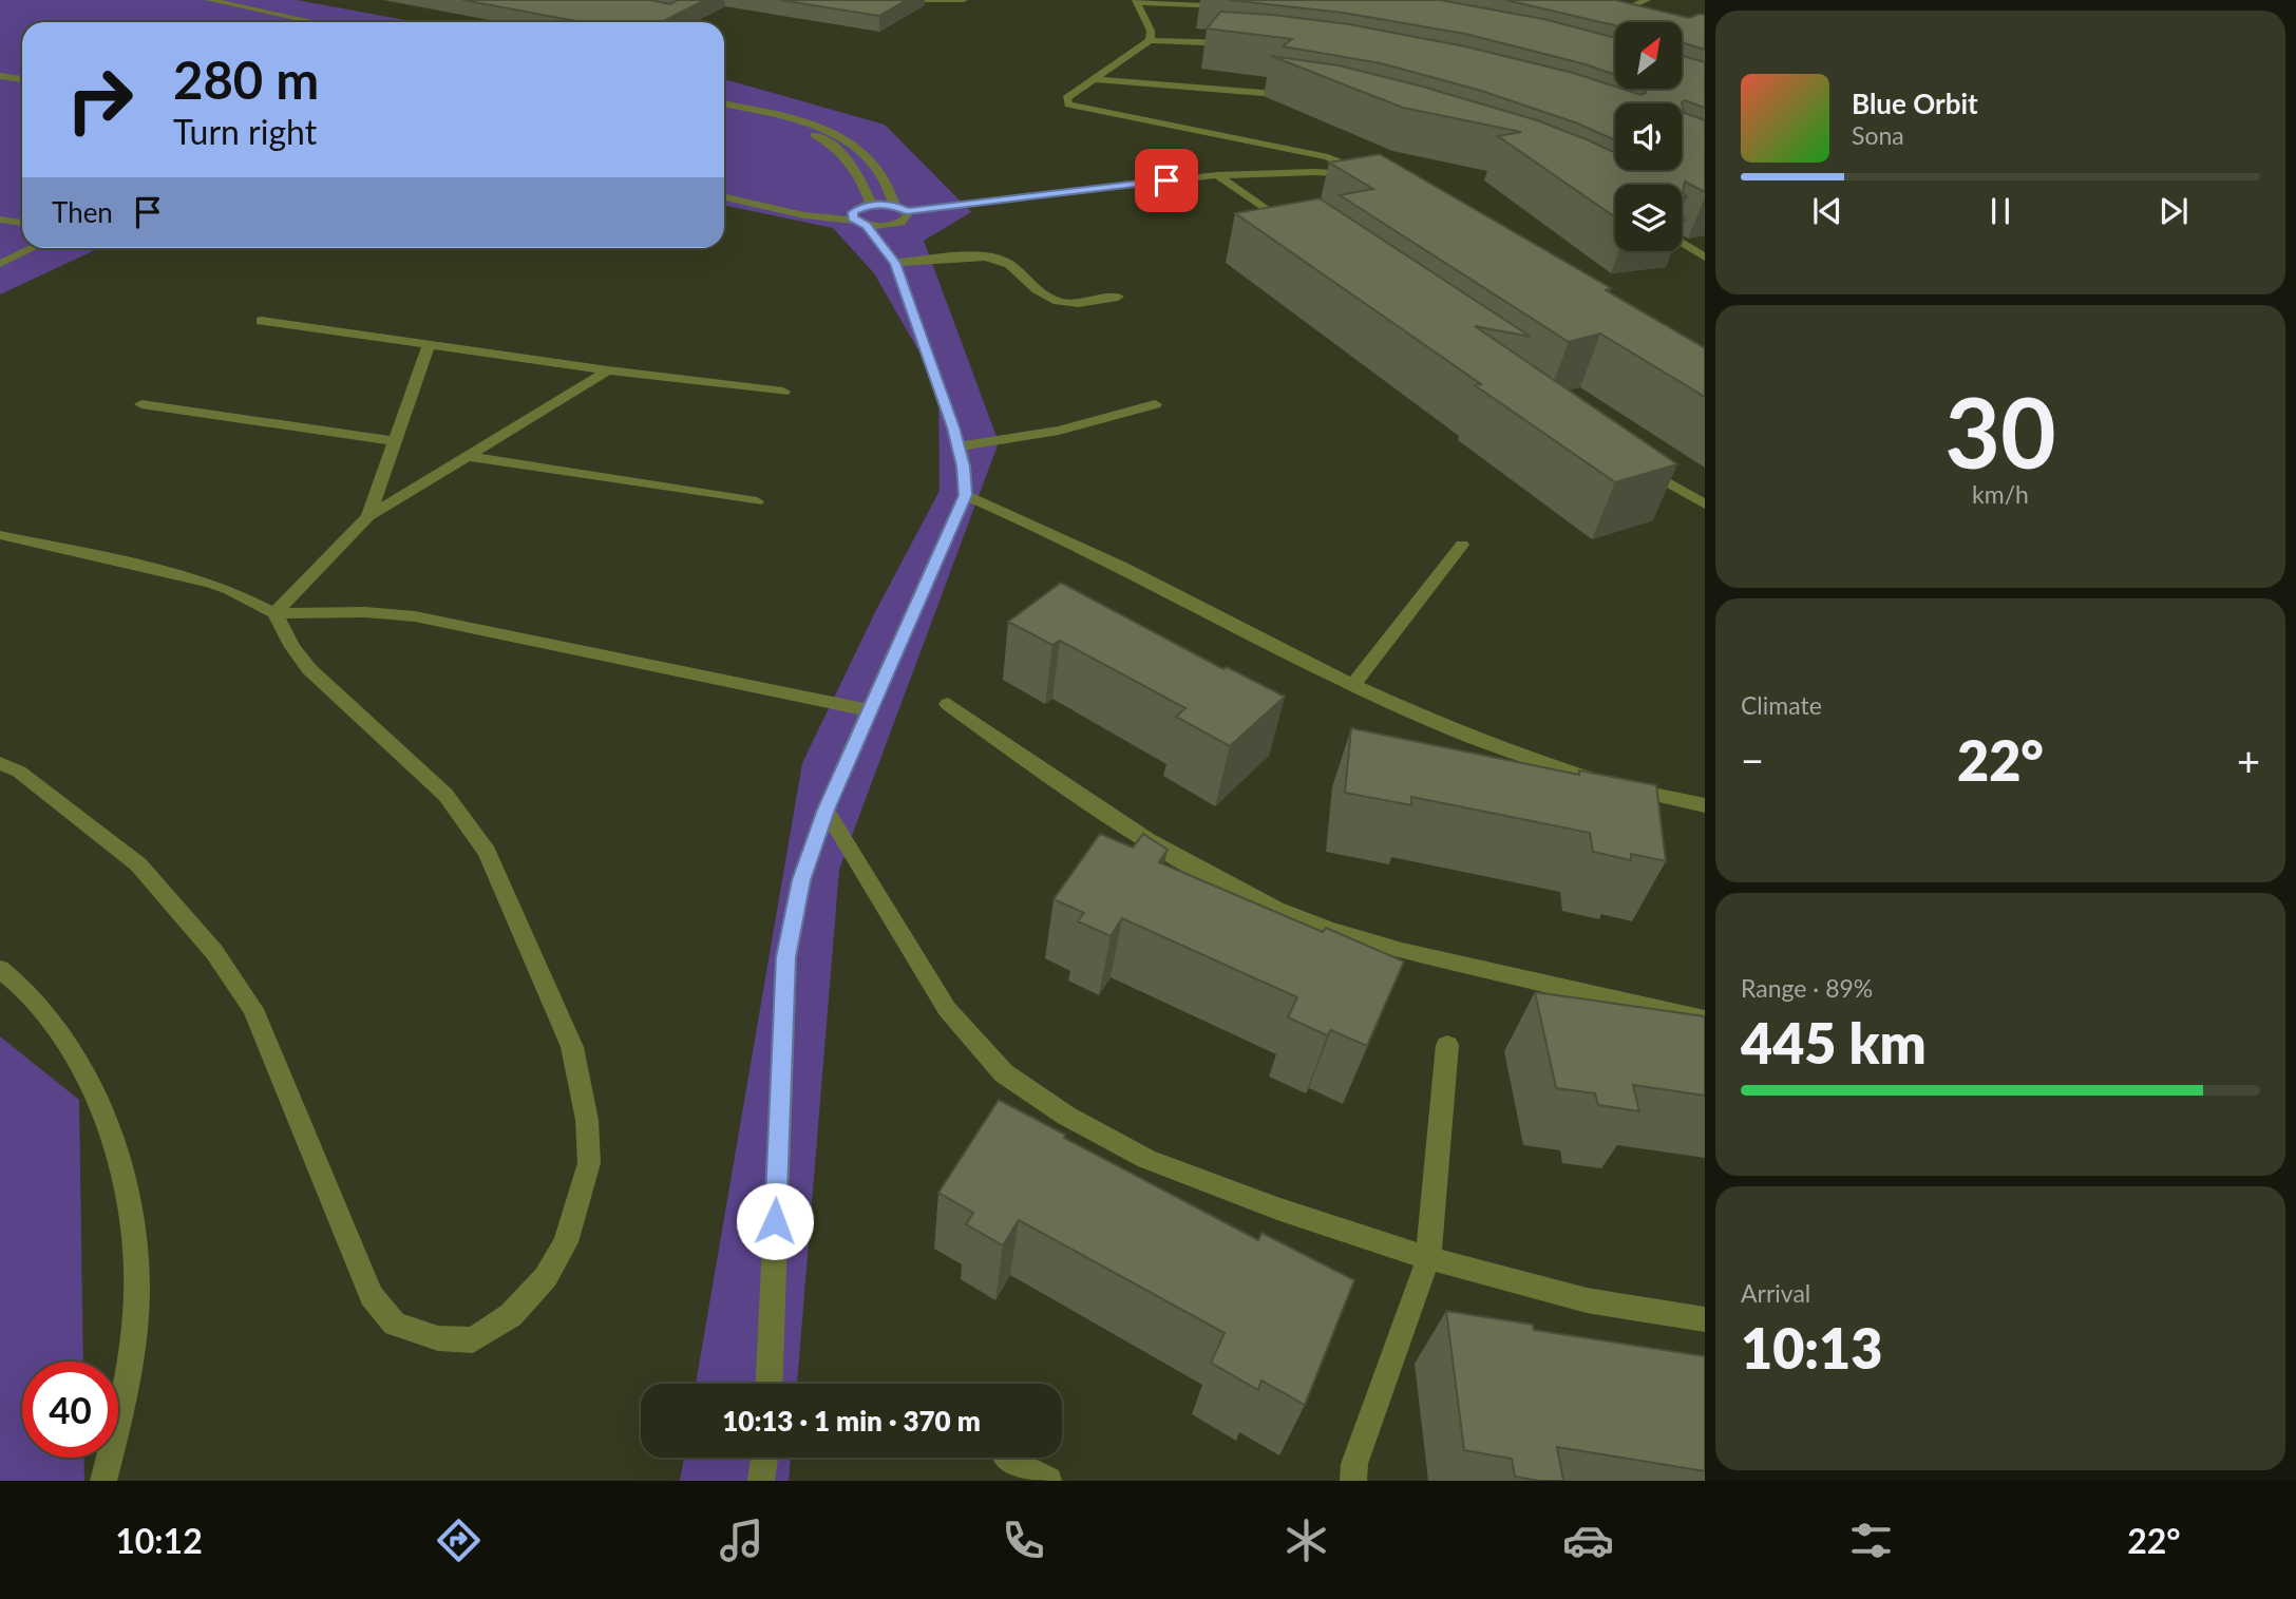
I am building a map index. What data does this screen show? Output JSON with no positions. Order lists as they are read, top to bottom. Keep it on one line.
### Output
{"north":"top right","page":{"turn":["280 m","Turn right"],"song":["Blue Orbit","Sona"],"then":"Then","tile":[["30","km/h"],"Climate",["Range · 89%","445 km"],["Arrival","10:13"]],"heat":["−","22°","+"],"limit":"40","trip":"10:13 · 1 min · 370 m","tabs":["10:12","22°"]}}
